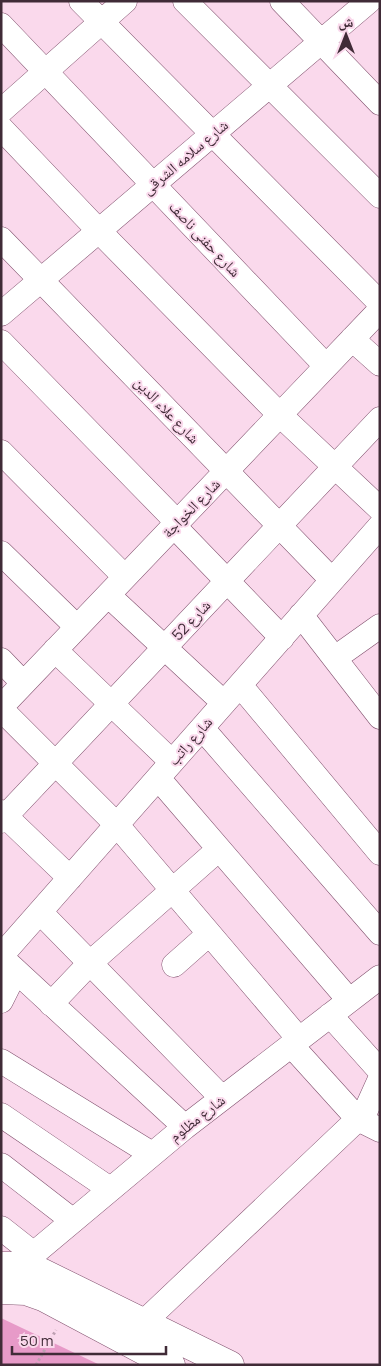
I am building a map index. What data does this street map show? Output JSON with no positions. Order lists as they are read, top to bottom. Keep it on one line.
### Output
{"streets":{"street":["شارع سلامه الشرقى","شارع حفنى ناصف","شارع علاء الدين","شارع الخواجة","شارع 52","شارع راتب","شارع مظلوم"]},"crossings":[["شارع سلامه الشرقى","شارع حفنى ناصف"],["شارع سلامه الشرقى","شارع علاء الدين"],["شارع حفنى ناصف","شارع الخواجة"],["شارع علاء الدين","شارع الخواجة"],["شارع علاء الدين","شارع 52"],["شارع علاء الدين","شارع راتب"]],"scale_bar":"50 m","north":"top"}
